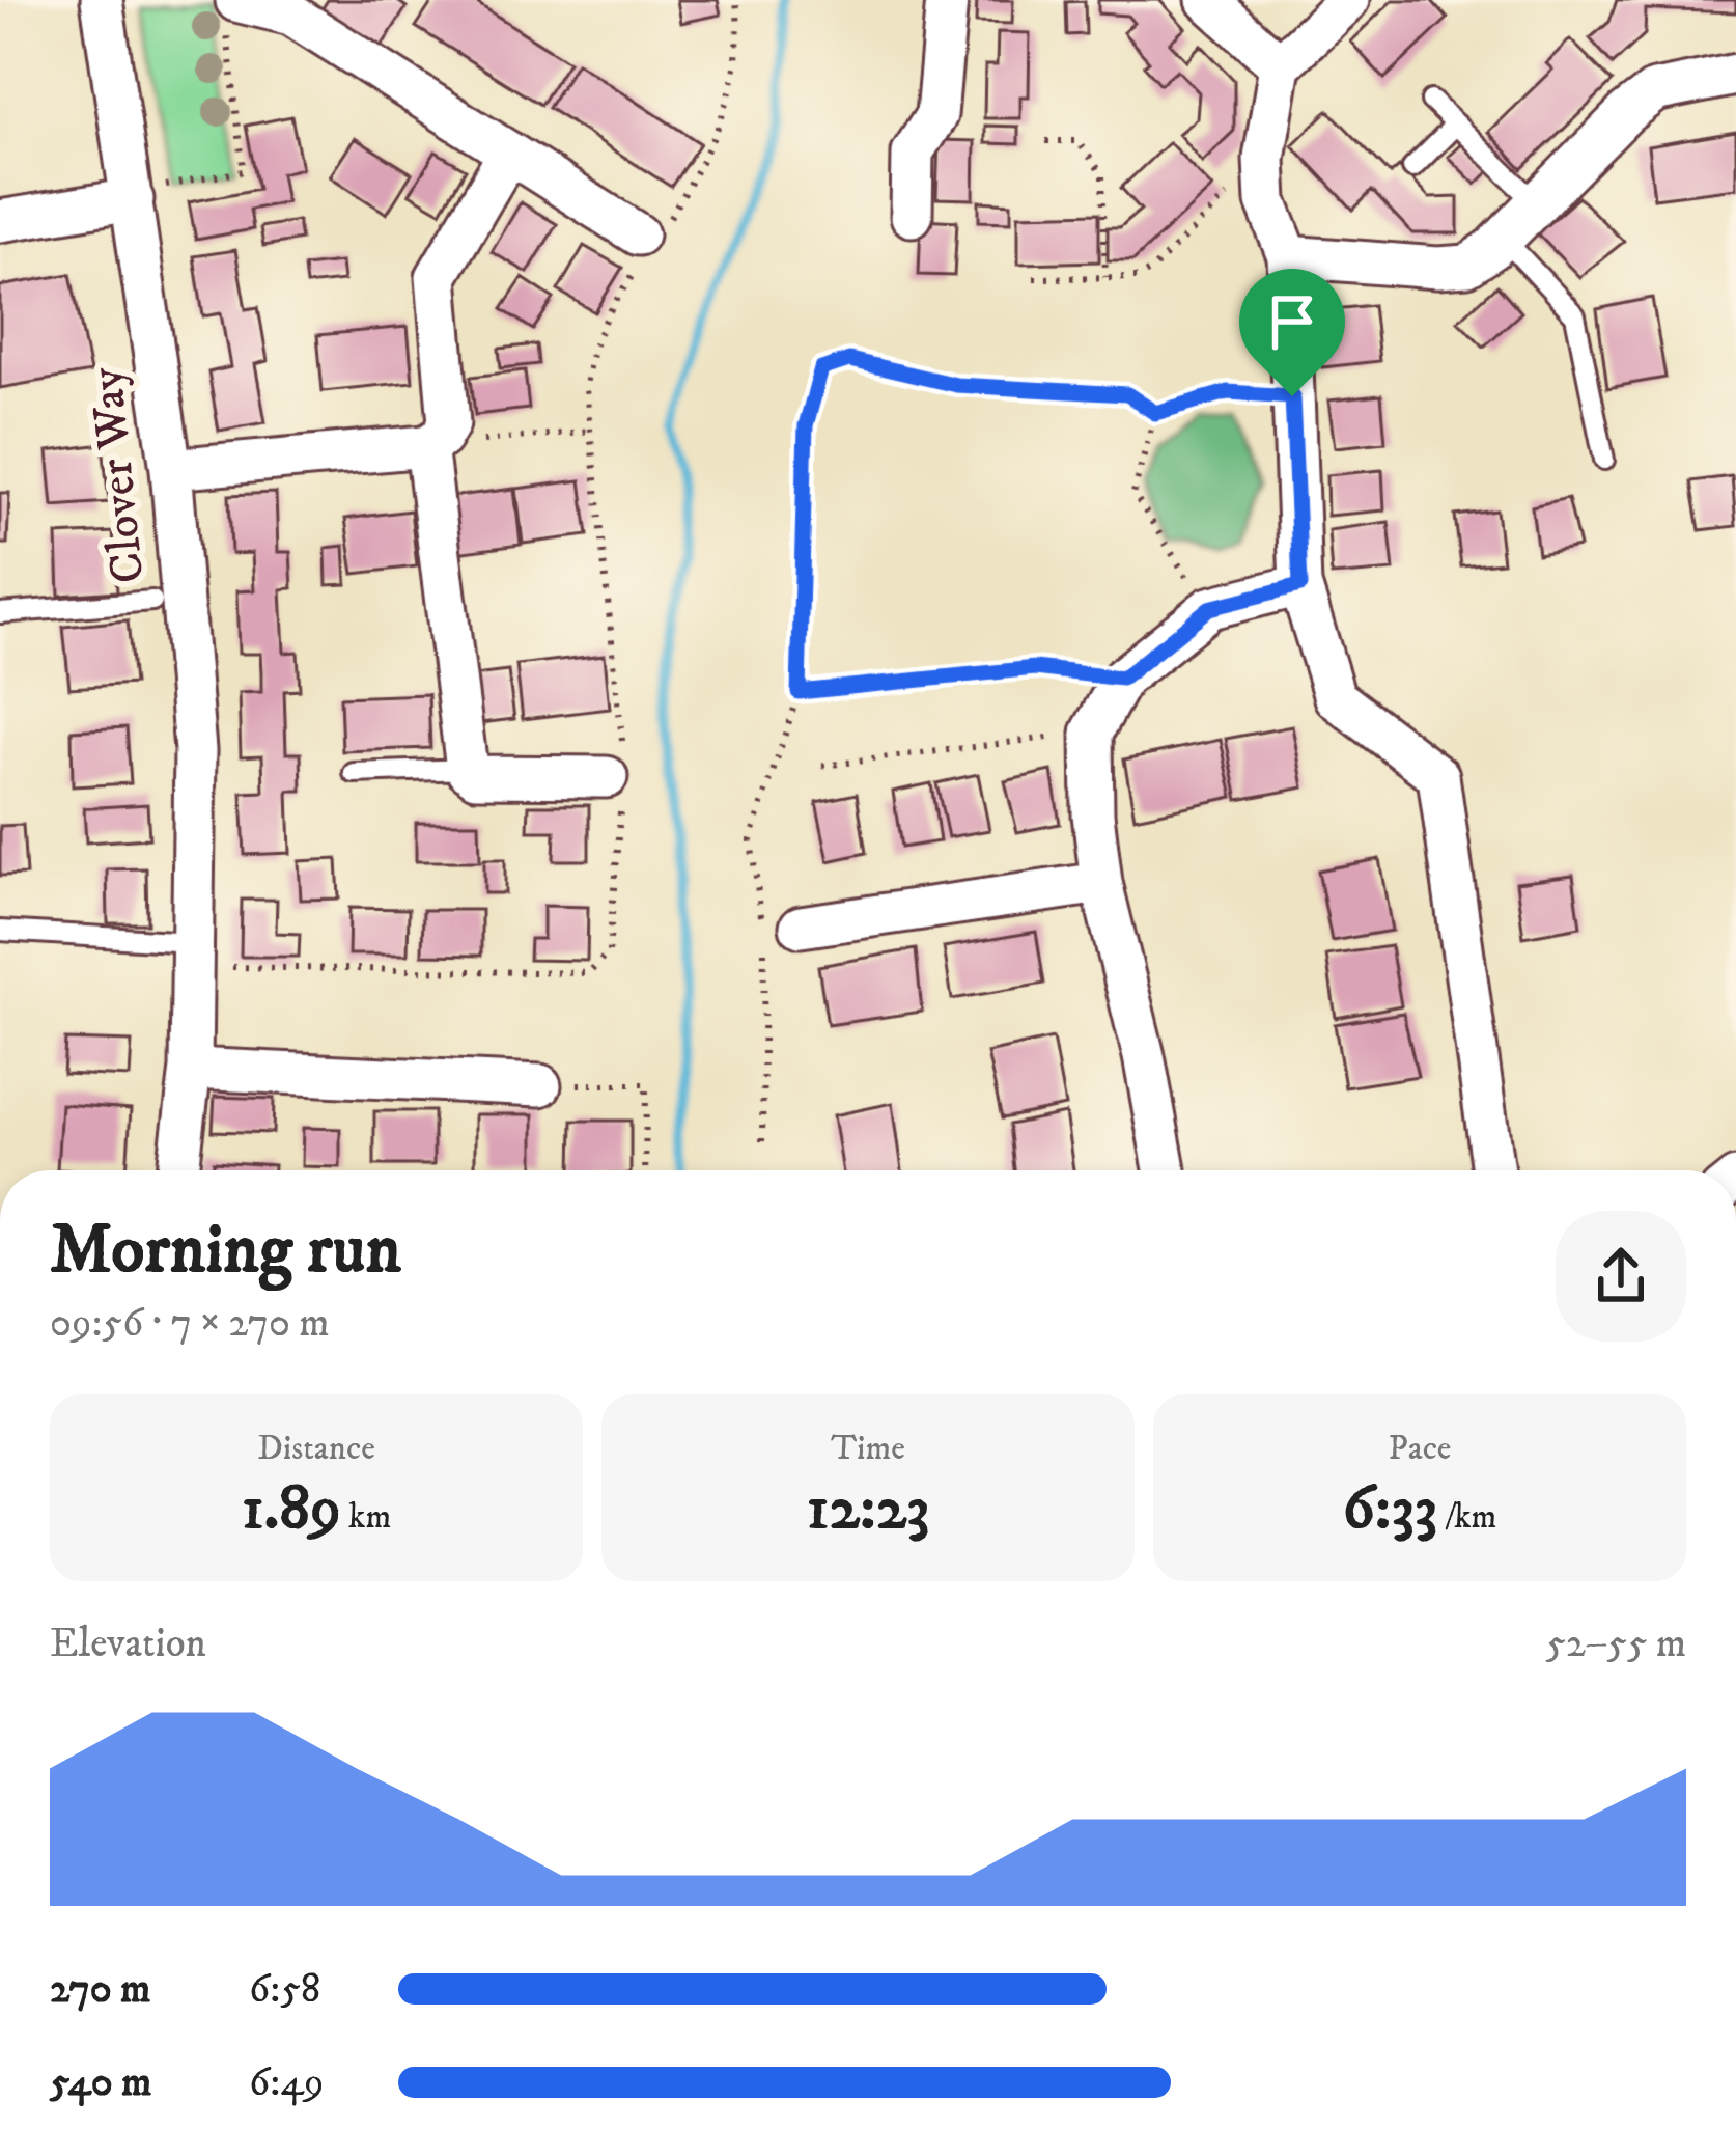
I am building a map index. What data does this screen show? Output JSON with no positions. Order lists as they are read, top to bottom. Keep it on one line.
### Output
{"streets":{"street":["Clover Way"]},"page":{"heading":["Morning run","09:56 · 7 × 270 m"],"stats":[["Distance","1.89 km"],["Time","12:23"],["Pace","6:33 /km"]],"chart":["Elevation","52–55 m"],"list":[{"name":"270 m","note":"6:58"},{"name":"540 m","note":"6:49"}]}}
